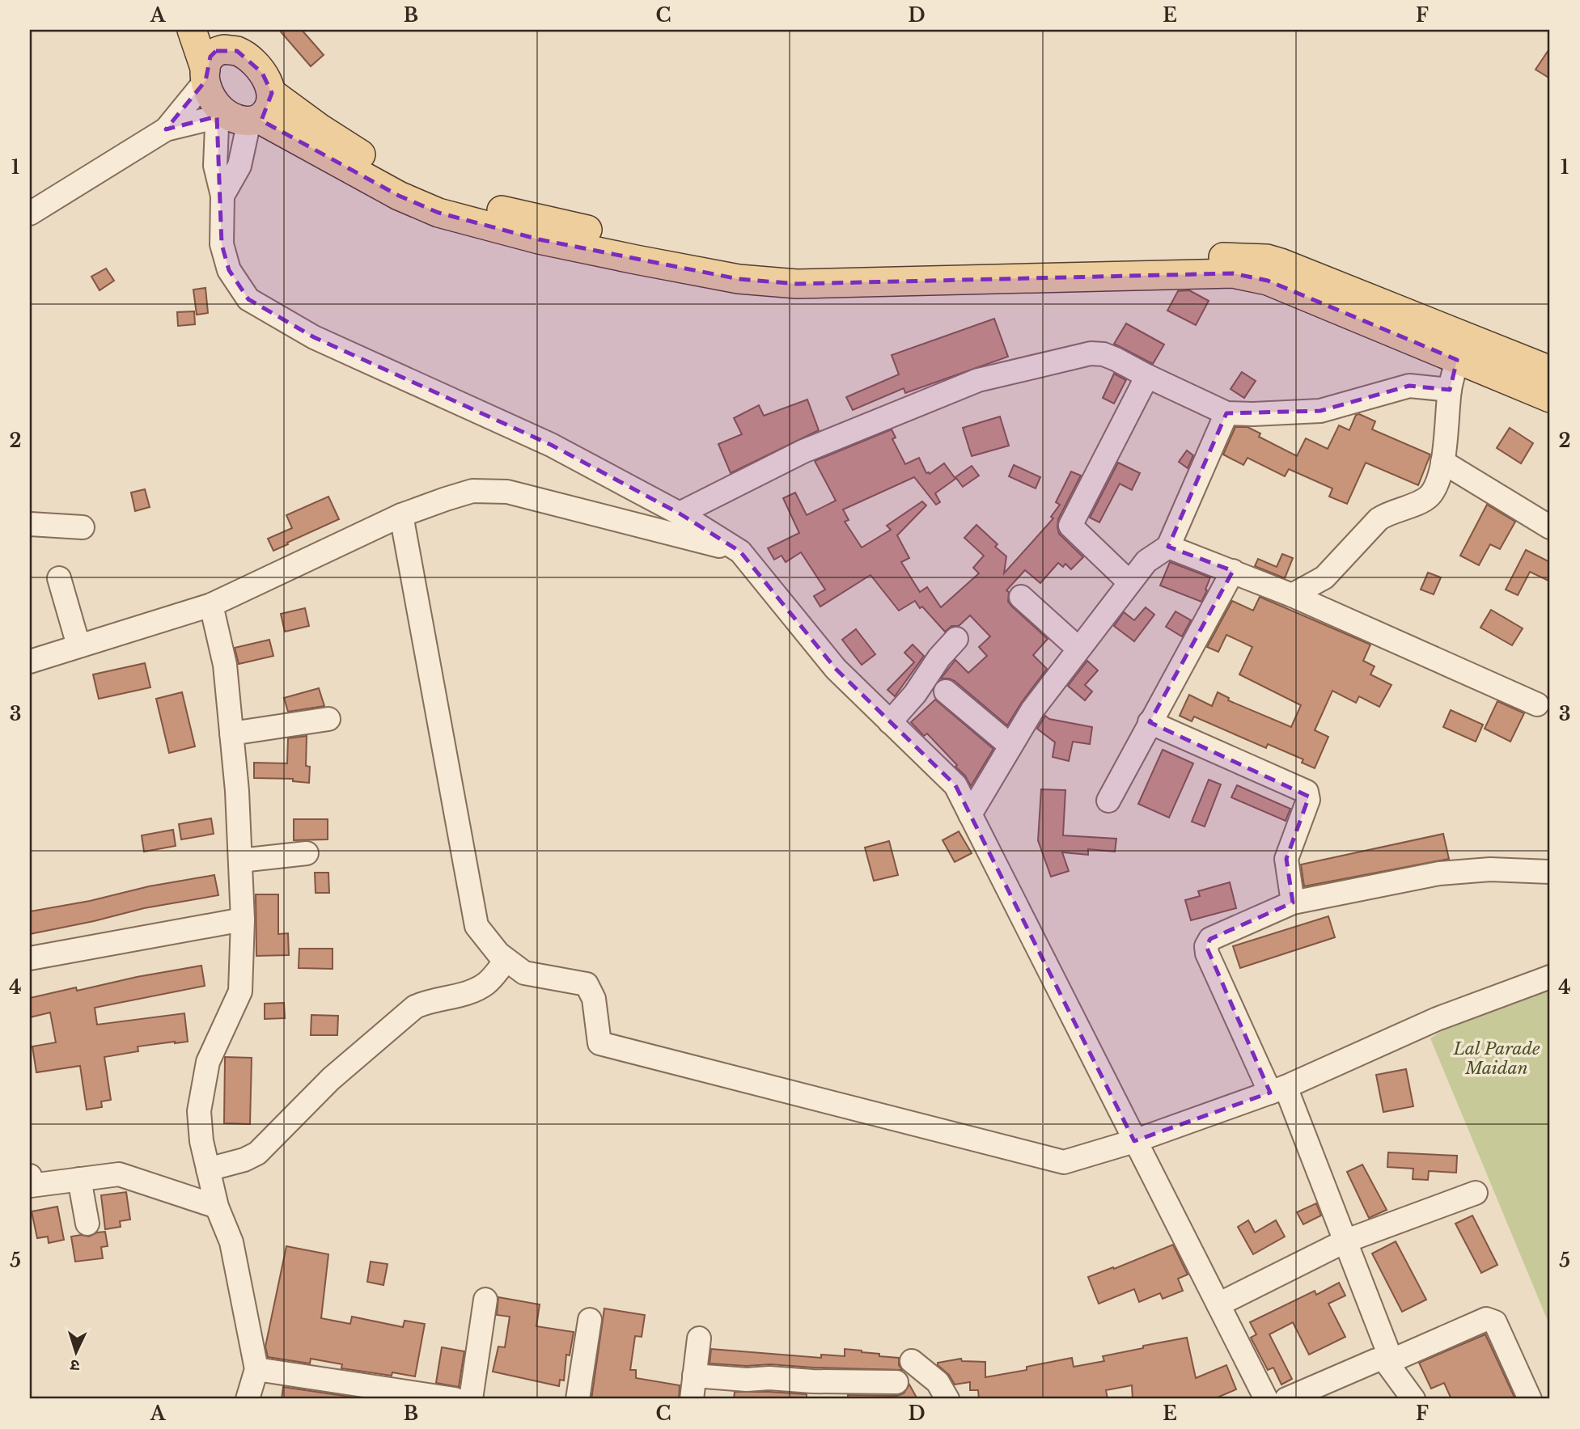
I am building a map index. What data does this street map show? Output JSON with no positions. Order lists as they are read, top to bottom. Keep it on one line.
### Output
{"parks":["Lal Parade Maidan"],"north":"bottom","grid":{"columns":["A","B","C","D","E","F"],"rows":["1","2","3","4","5"]}}
